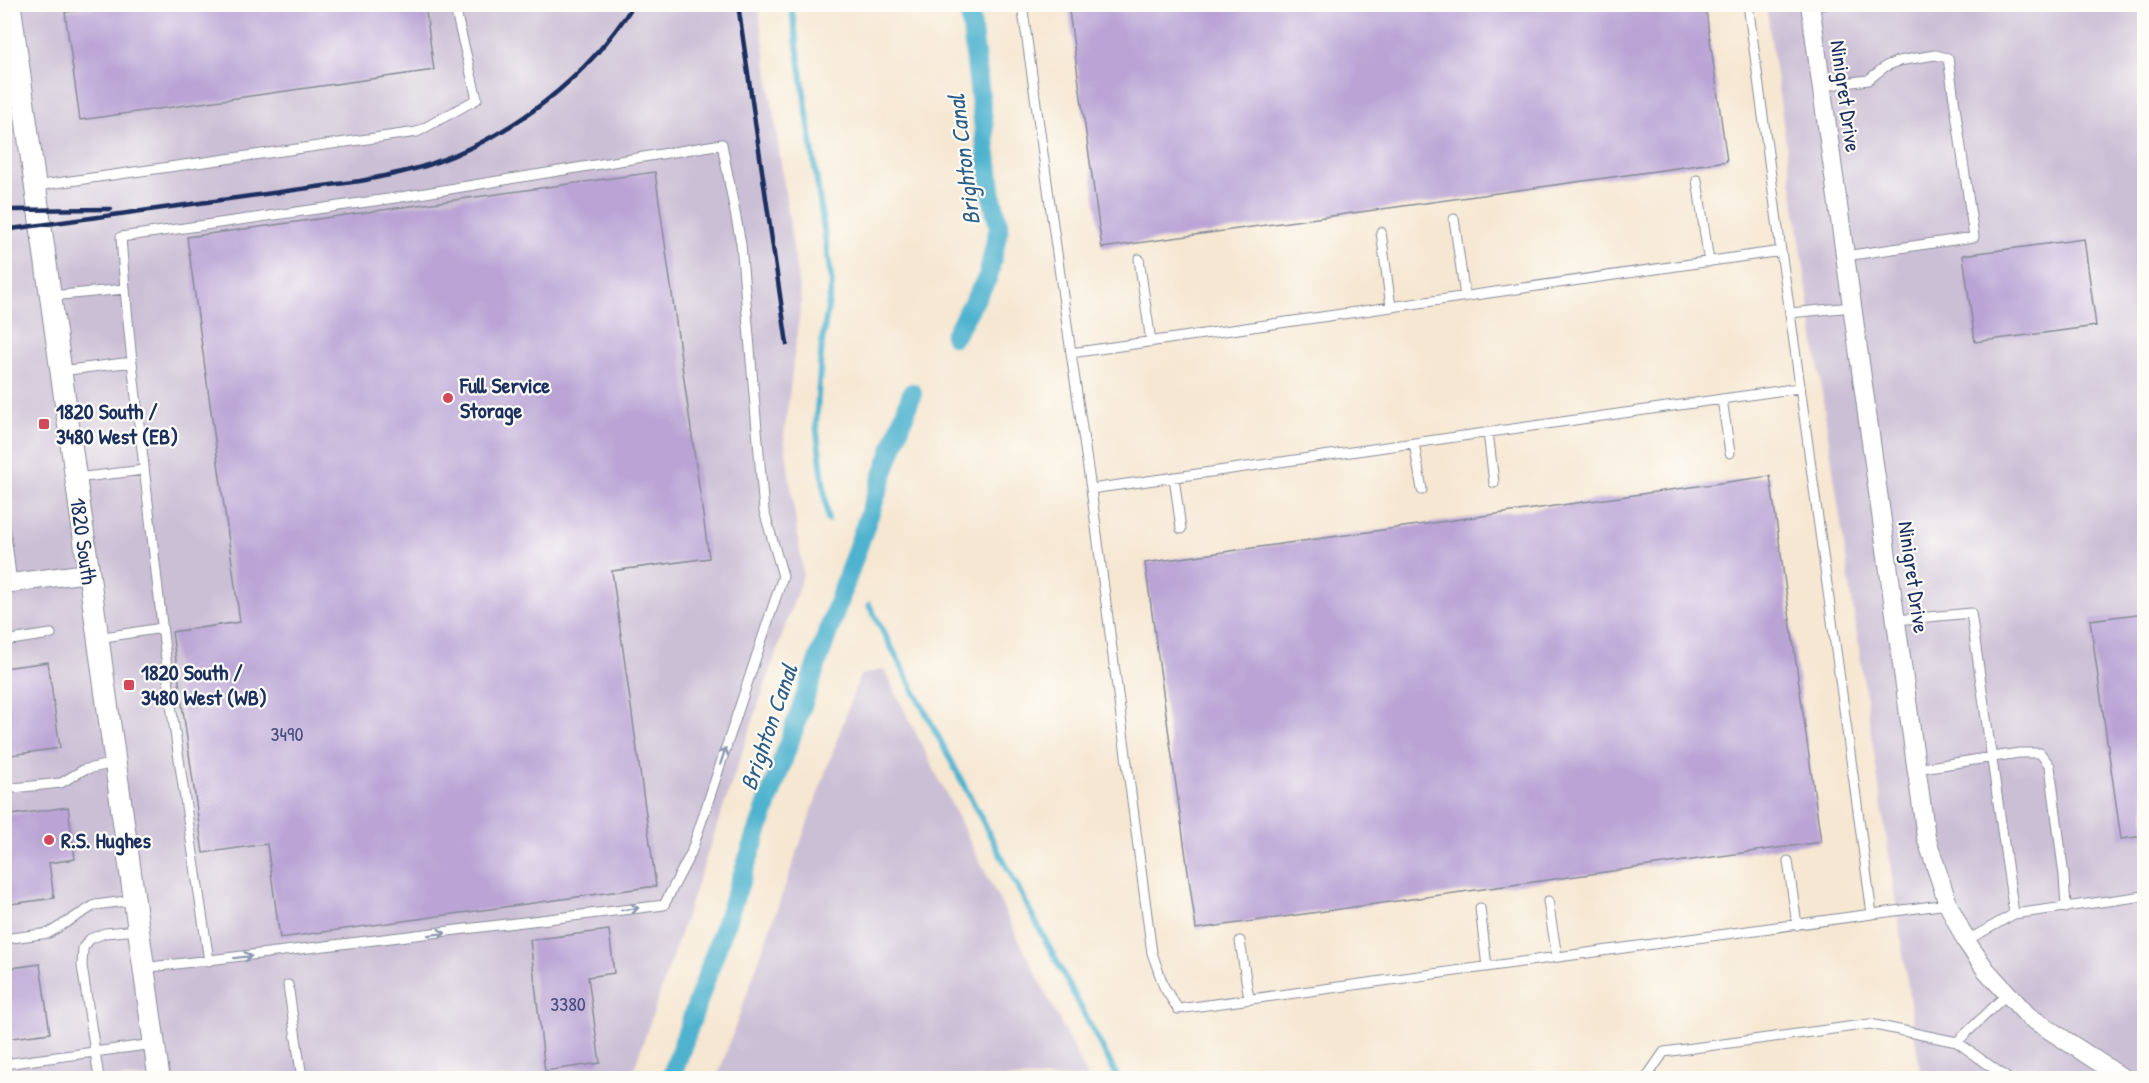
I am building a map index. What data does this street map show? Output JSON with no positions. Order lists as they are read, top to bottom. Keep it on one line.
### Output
{"streets":{"street":["Ninigret Drive","1820 South"]},"water":["Brighton Canal"],"places":{"other":["Full Service Storage","R.S. Hughes"],"transit":["1820 South / 3480 West (EB)","1820 South / 3480 West (WB)"]},"house_numbers":["3490","3380"]}
